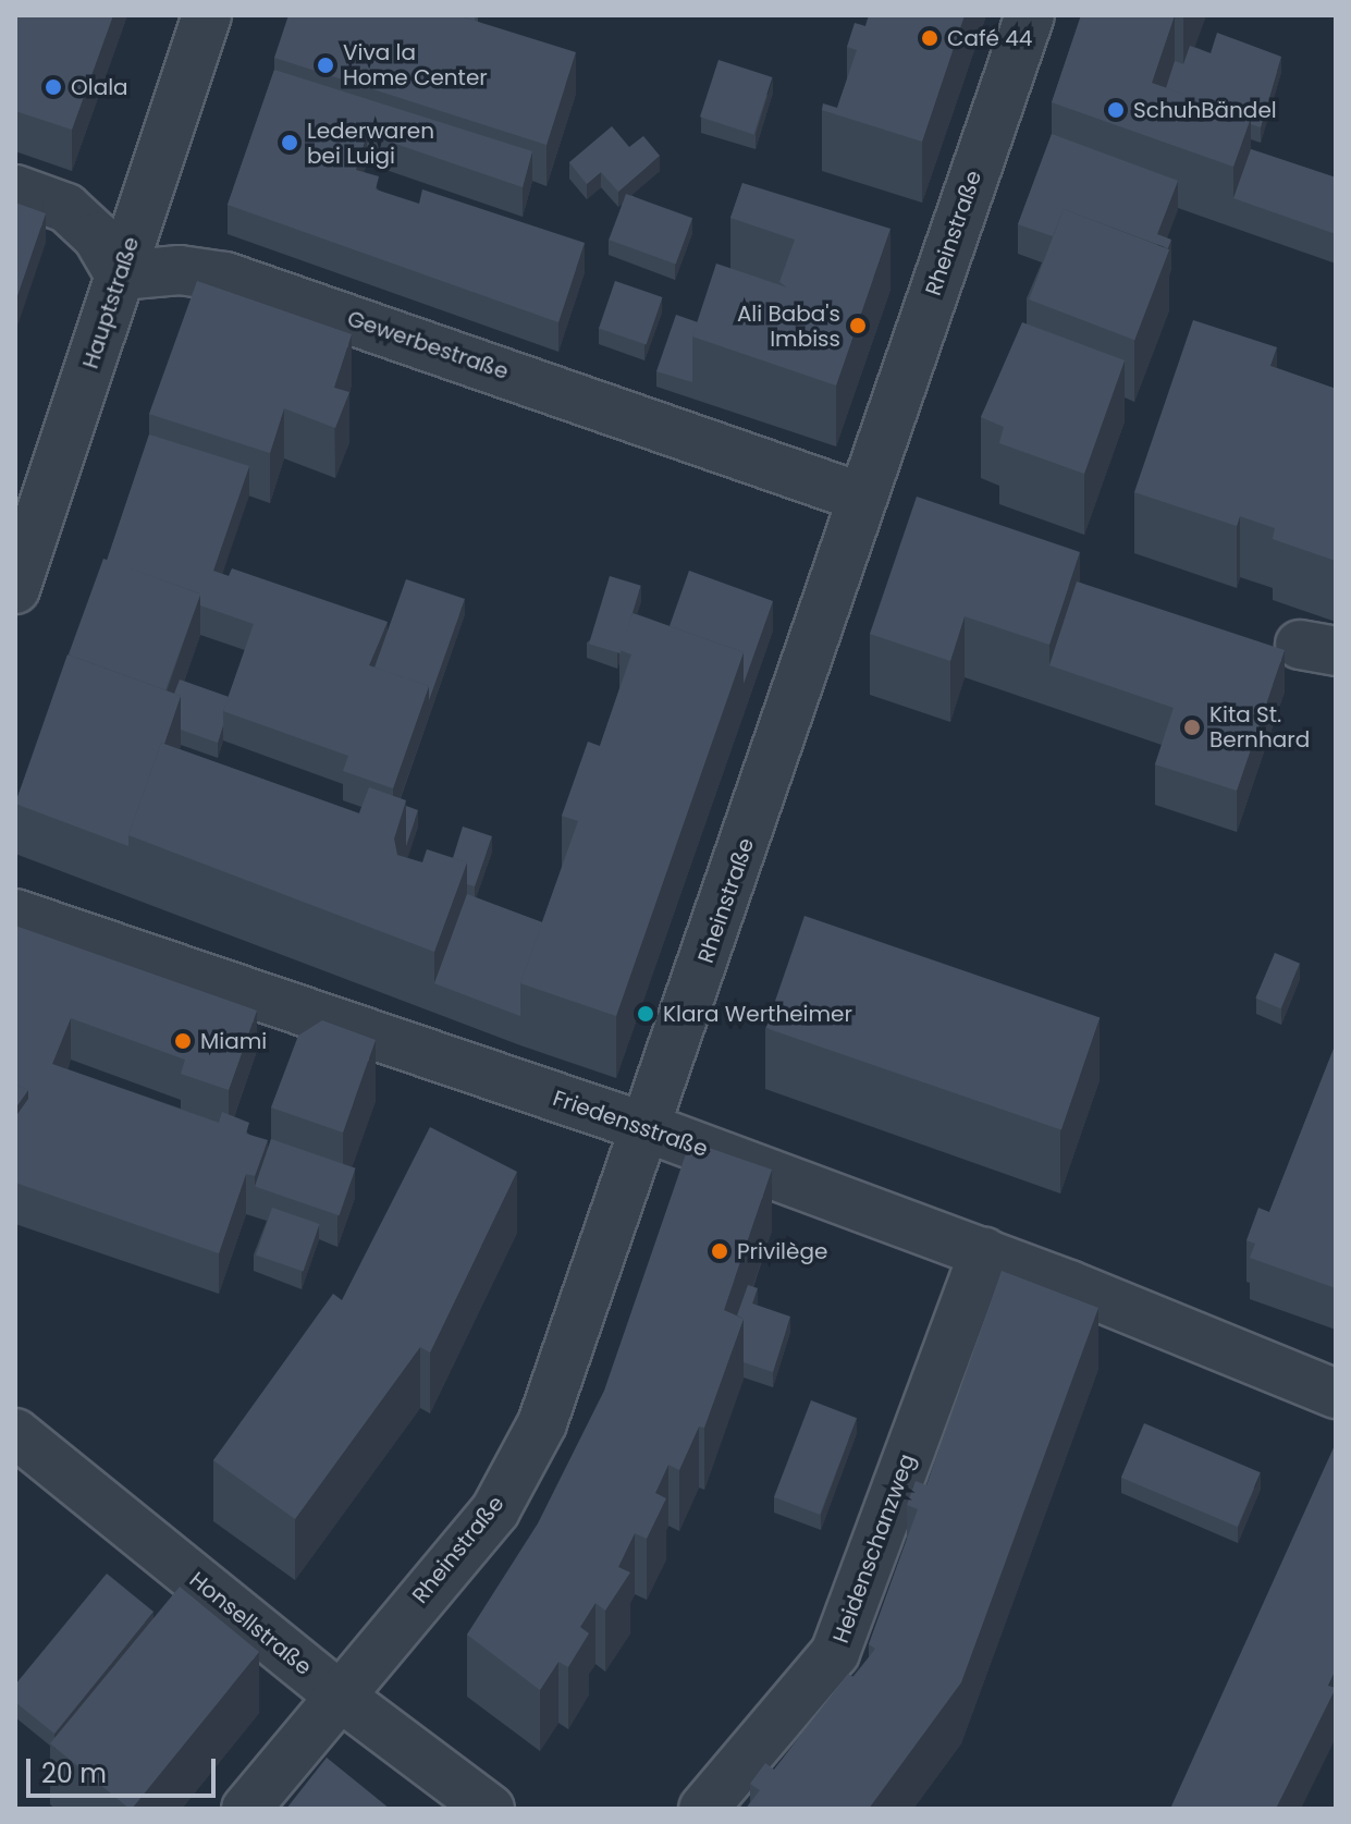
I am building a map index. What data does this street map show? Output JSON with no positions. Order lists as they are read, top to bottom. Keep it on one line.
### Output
{"streets":{"street":["Rheinstraße","Hauptstraße","Gewerbestraße","Friedensstraße","Heidenschanzweg","Honsellstraße"]},"crossings":[["Rheinstraße","Gewerbestraße"],["Rheinstraße","Friedensstraße"],["Rheinstraße","Honsellstraße"],["Hauptstraße","Gewerbestraße"],["Friedensstraße","Heidenschanzweg"]],"places":["Café 44","Viva la Home Center","Olala","SchuhBändel","Lederwaren bei Luigi","Ali Baba's Imbiss","Kita St. Bernhard","Klara Wertheimer","Miami","Privilège"],"scale_bar":"20 m"}
